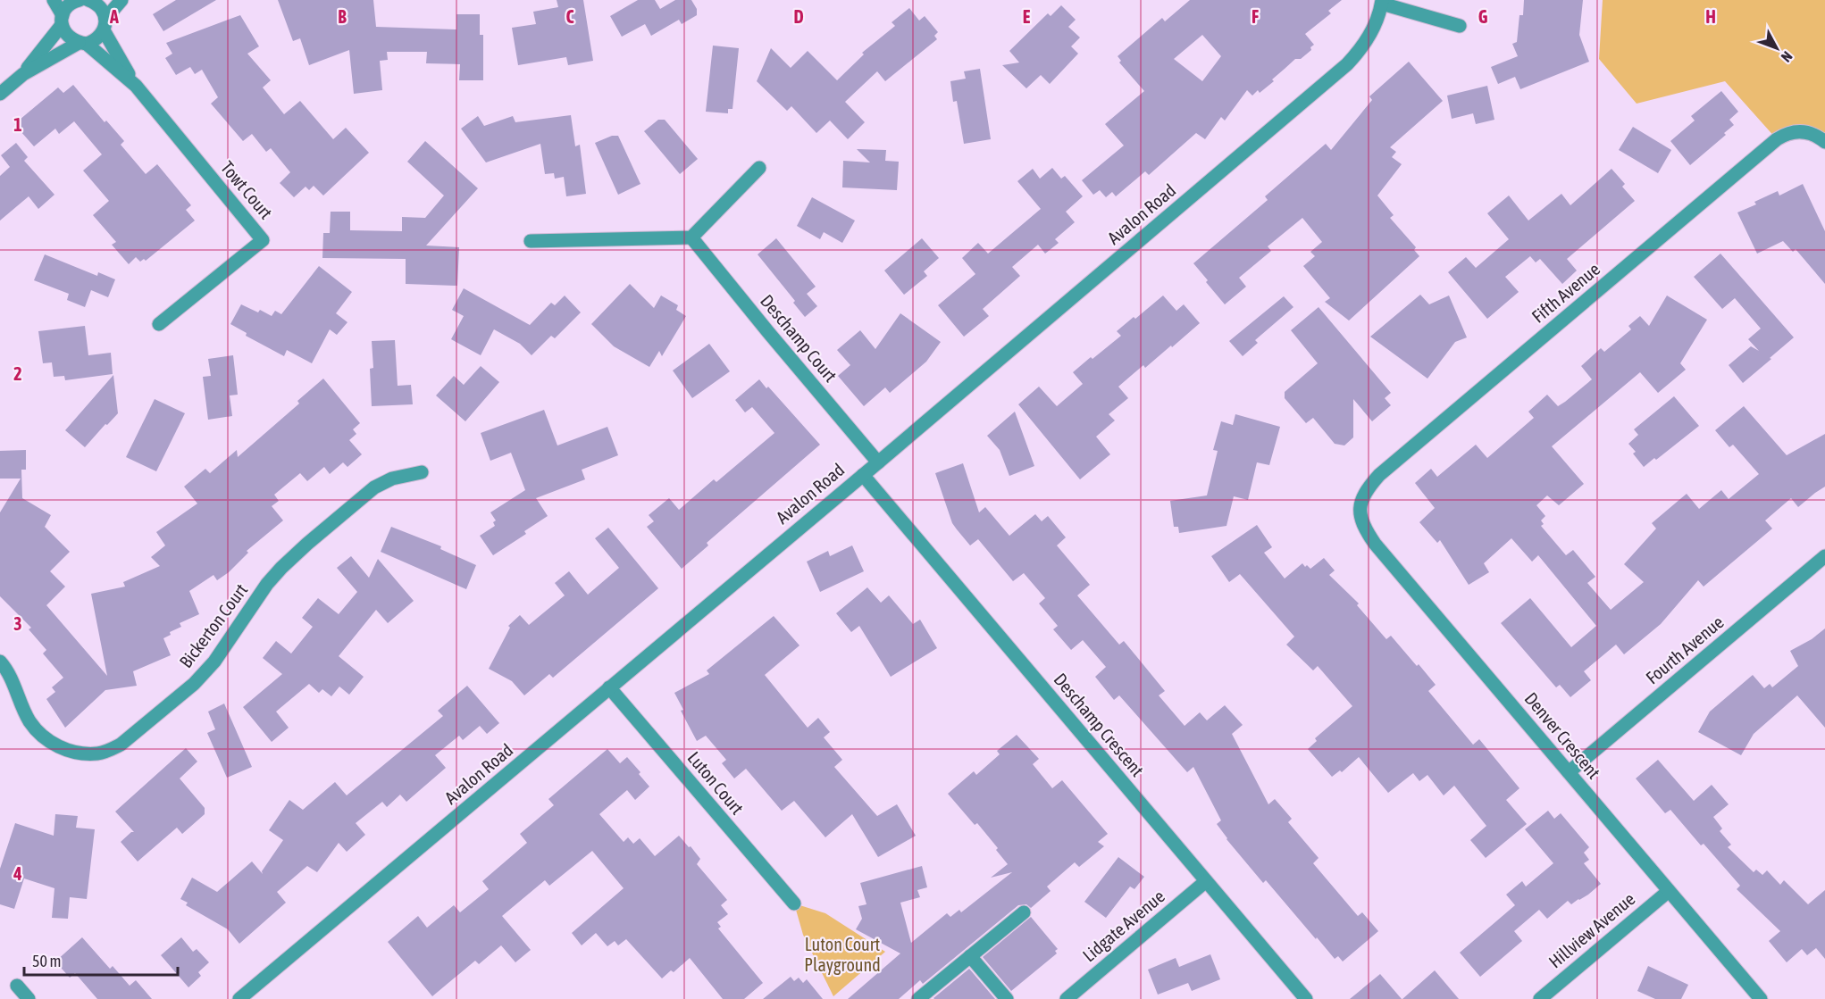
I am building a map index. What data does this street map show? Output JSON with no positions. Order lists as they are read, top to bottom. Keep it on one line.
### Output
{"streets":{"street":["Towt Court","Avalon Road","Fifth Avenue","Deschamp Court","Bickerton Court","Fourth Avenue","Deschamp Crescent","Denver Crescent","Luton Court","Lidgate Avenue","Hillview Avenue"]},"crossings":[["Avalon Road","Deschamp Court"],["Avalon Road","Deschamp Crescent"],["Avalon Road","Luton Court"],["Fifth Avenue","Denver Crescent"],["Fourth Avenue","Denver Crescent"],["Deschamp Crescent","Lidgate Avenue"],["Denver Crescent","Hillview Avenue"]],"parks":["Luton Court Playground"],"scale_bar":"50 m","north":"bottom right","grid":{"columns":["A","B","C","D","E","F","G","H"],"rows":["1","2","3","4"]}}
